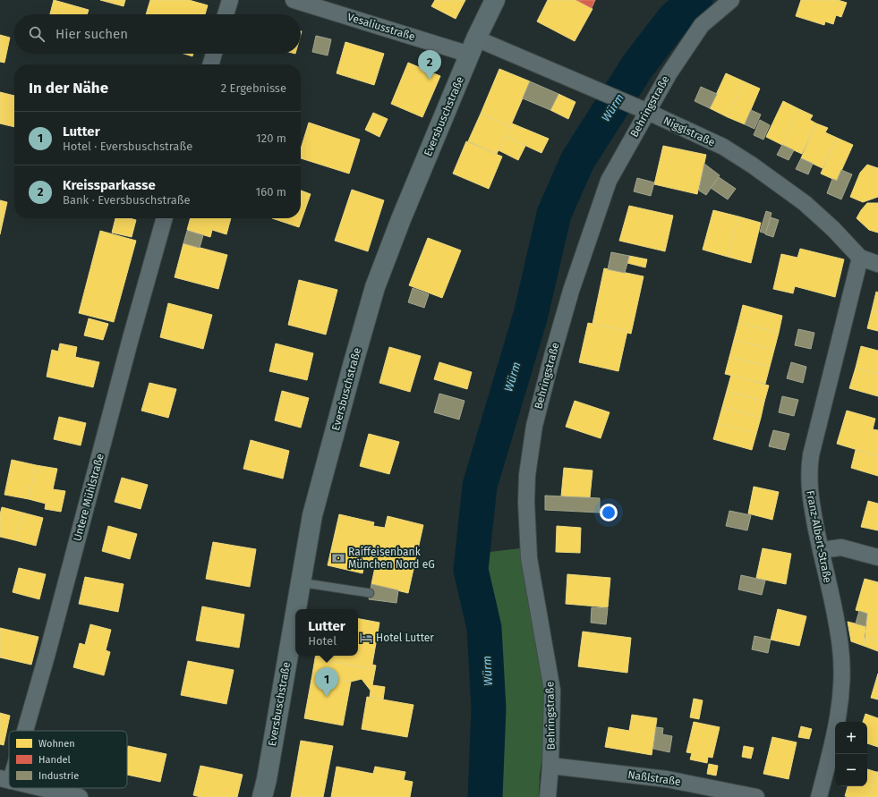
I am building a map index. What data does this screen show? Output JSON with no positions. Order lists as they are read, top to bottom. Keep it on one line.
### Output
{"streets":{"main road":["Eversbuschstraße"],"street":["Vesaliusstraße","Behringstraße","Nigglstraße","Untere Mühlstraße","Franz-Albert-Straße","Naßlstraße"]},"crossings":[["Vesaliusstraße","Eversbuschstraße"],["Vesaliusstraße","Nigglstraße"],["Behringstraße","Nigglstraße"],["Behringstraße","Naßlstraße"],["Eversbuschstraße","Nigglstraße"],["Nigglstraße","Franz-Albert-Straße"]],"water":["Würm"],"places":{"bank":["Raiffeisenbank München Nord eG"],"hotel":["Hotel Lutter"]},"legend":["Wohnen","Handel","Industrie"],"page":{"search":"Hier suchen","pins":["2","1"],"heading":["In der Nähe","2 Ergebnisse"],"list":[{"mark":"1","name":"Lutter","note":"Hotel · Eversbuschstraße","value":"120 m"},{"mark":"2","name":"Kreissparkasse","note":"Bank · Eversbuschstraße","value":"160 m"}],"popup":["Lutter","Hotel"],"map_buttons":["+","−"]}}
